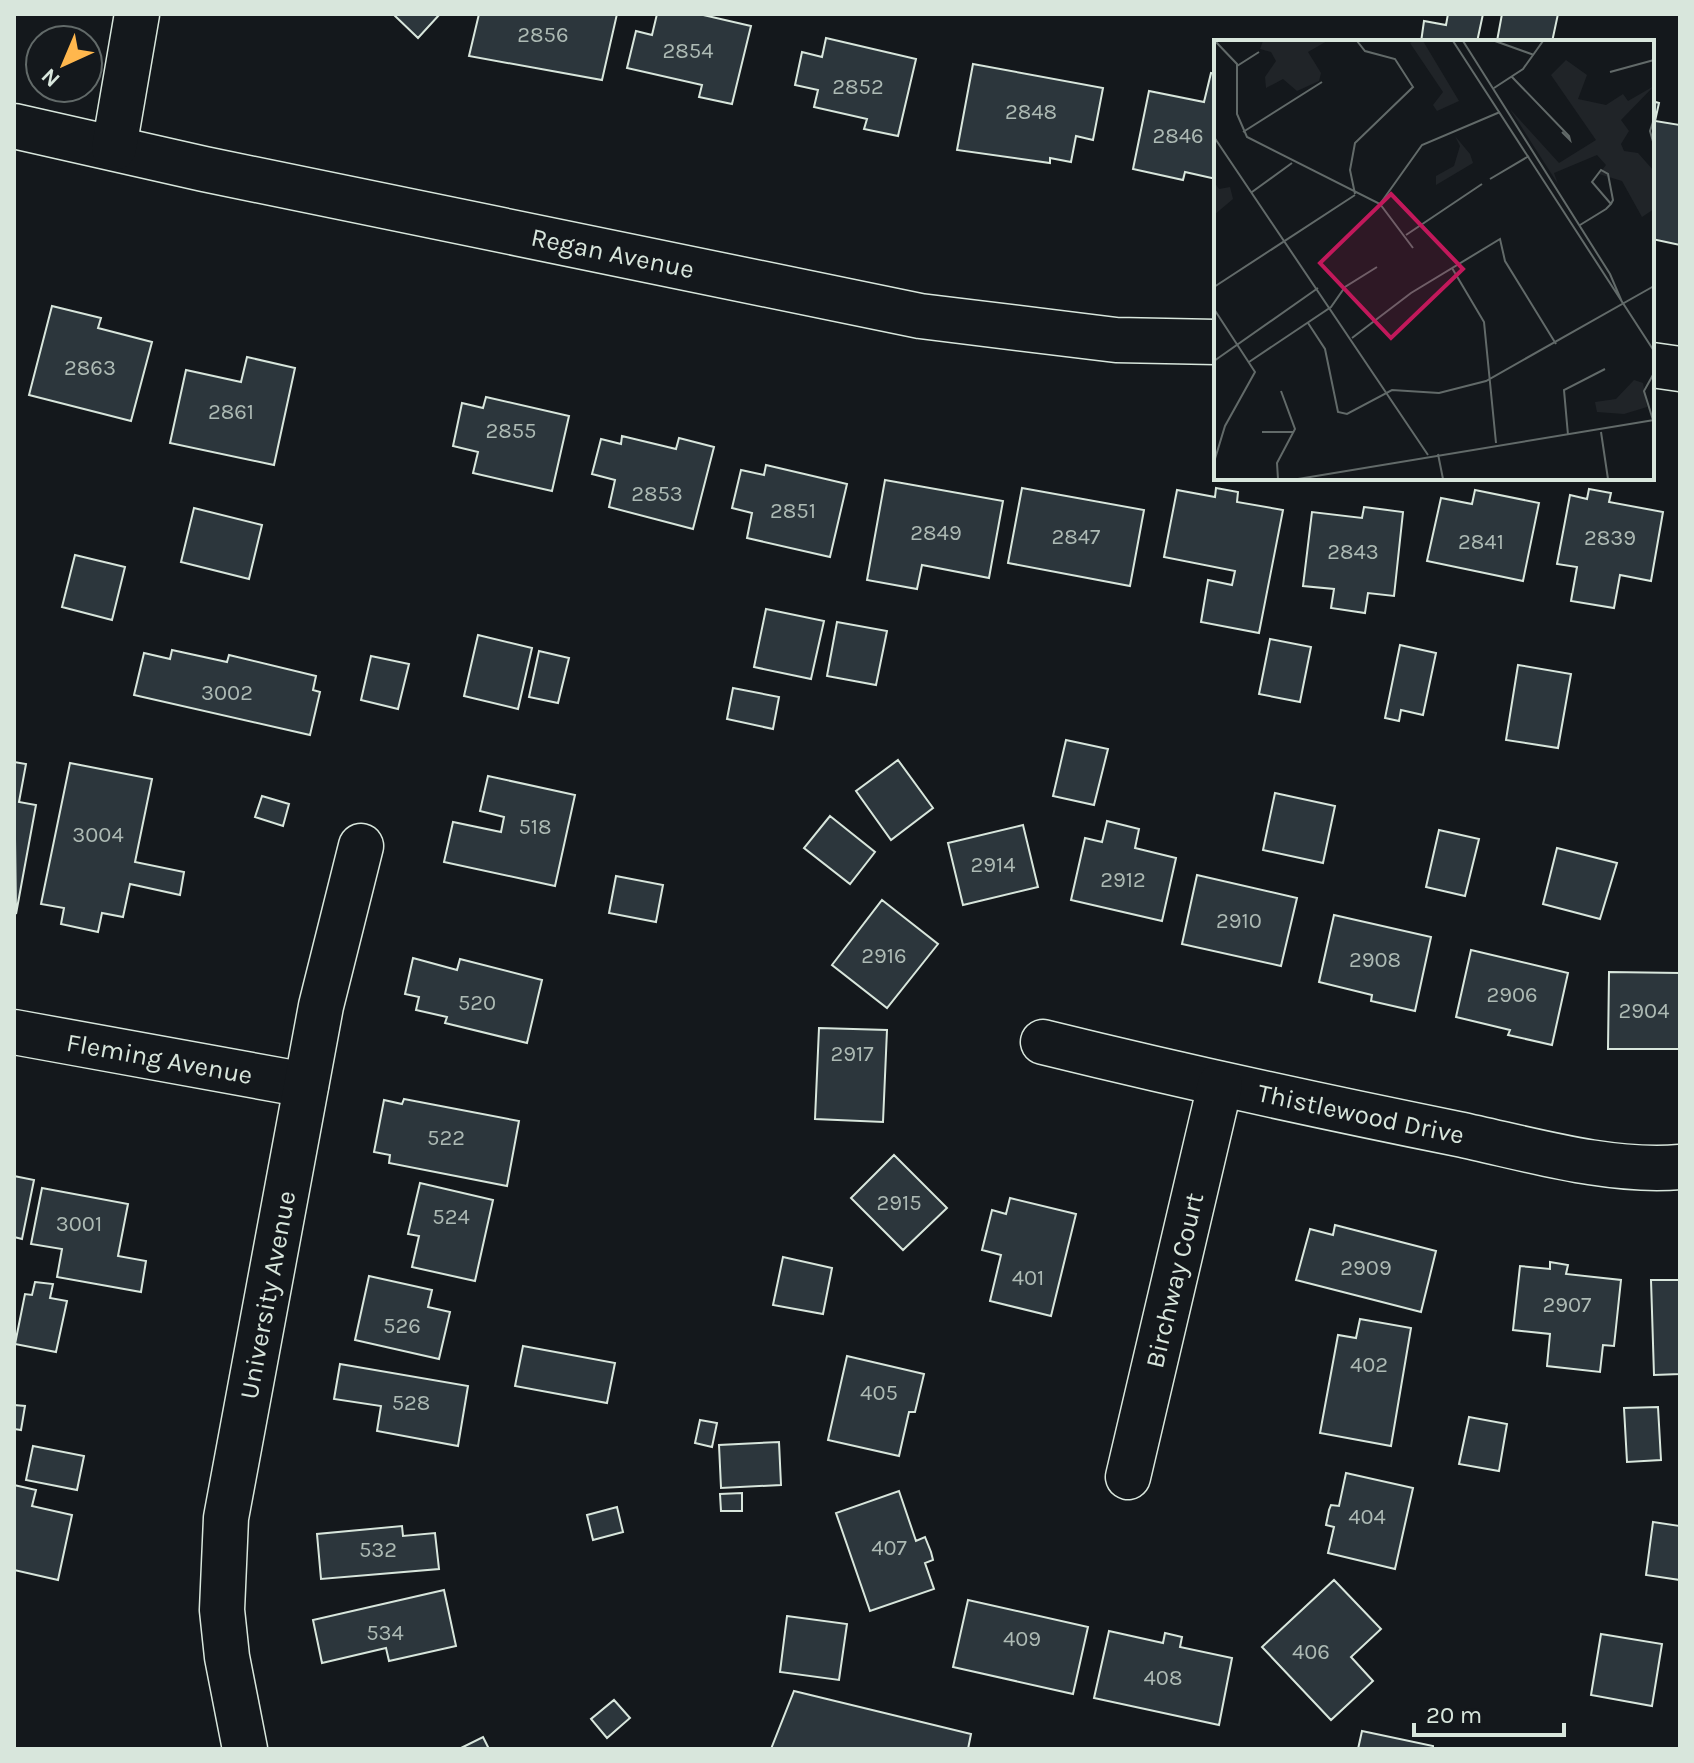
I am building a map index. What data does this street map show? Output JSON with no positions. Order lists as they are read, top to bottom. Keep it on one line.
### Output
{"streets":{"street":["Regan Avenue","Fleming Avenue","Thistlewood Drive","Birchway Court","University Avenue"]},"crossings":[["Fleming Avenue","University Avenue"],["Thistlewood Drive","Birchway Court"]],"house_numbers":["2856","2854","2852","2848","2846","2863","2861","2855","2853","2851","2849","2847","2839","2841","2843","3002","518","3004","2914","2912","2910","2916","2908","2906","520","2904","2917","522","2915","524","3001","2909","401","2907","526","402","405","528","404","407","532","534","409","406","408"],"scale_bar":"20 m","north":"bottom left"}
